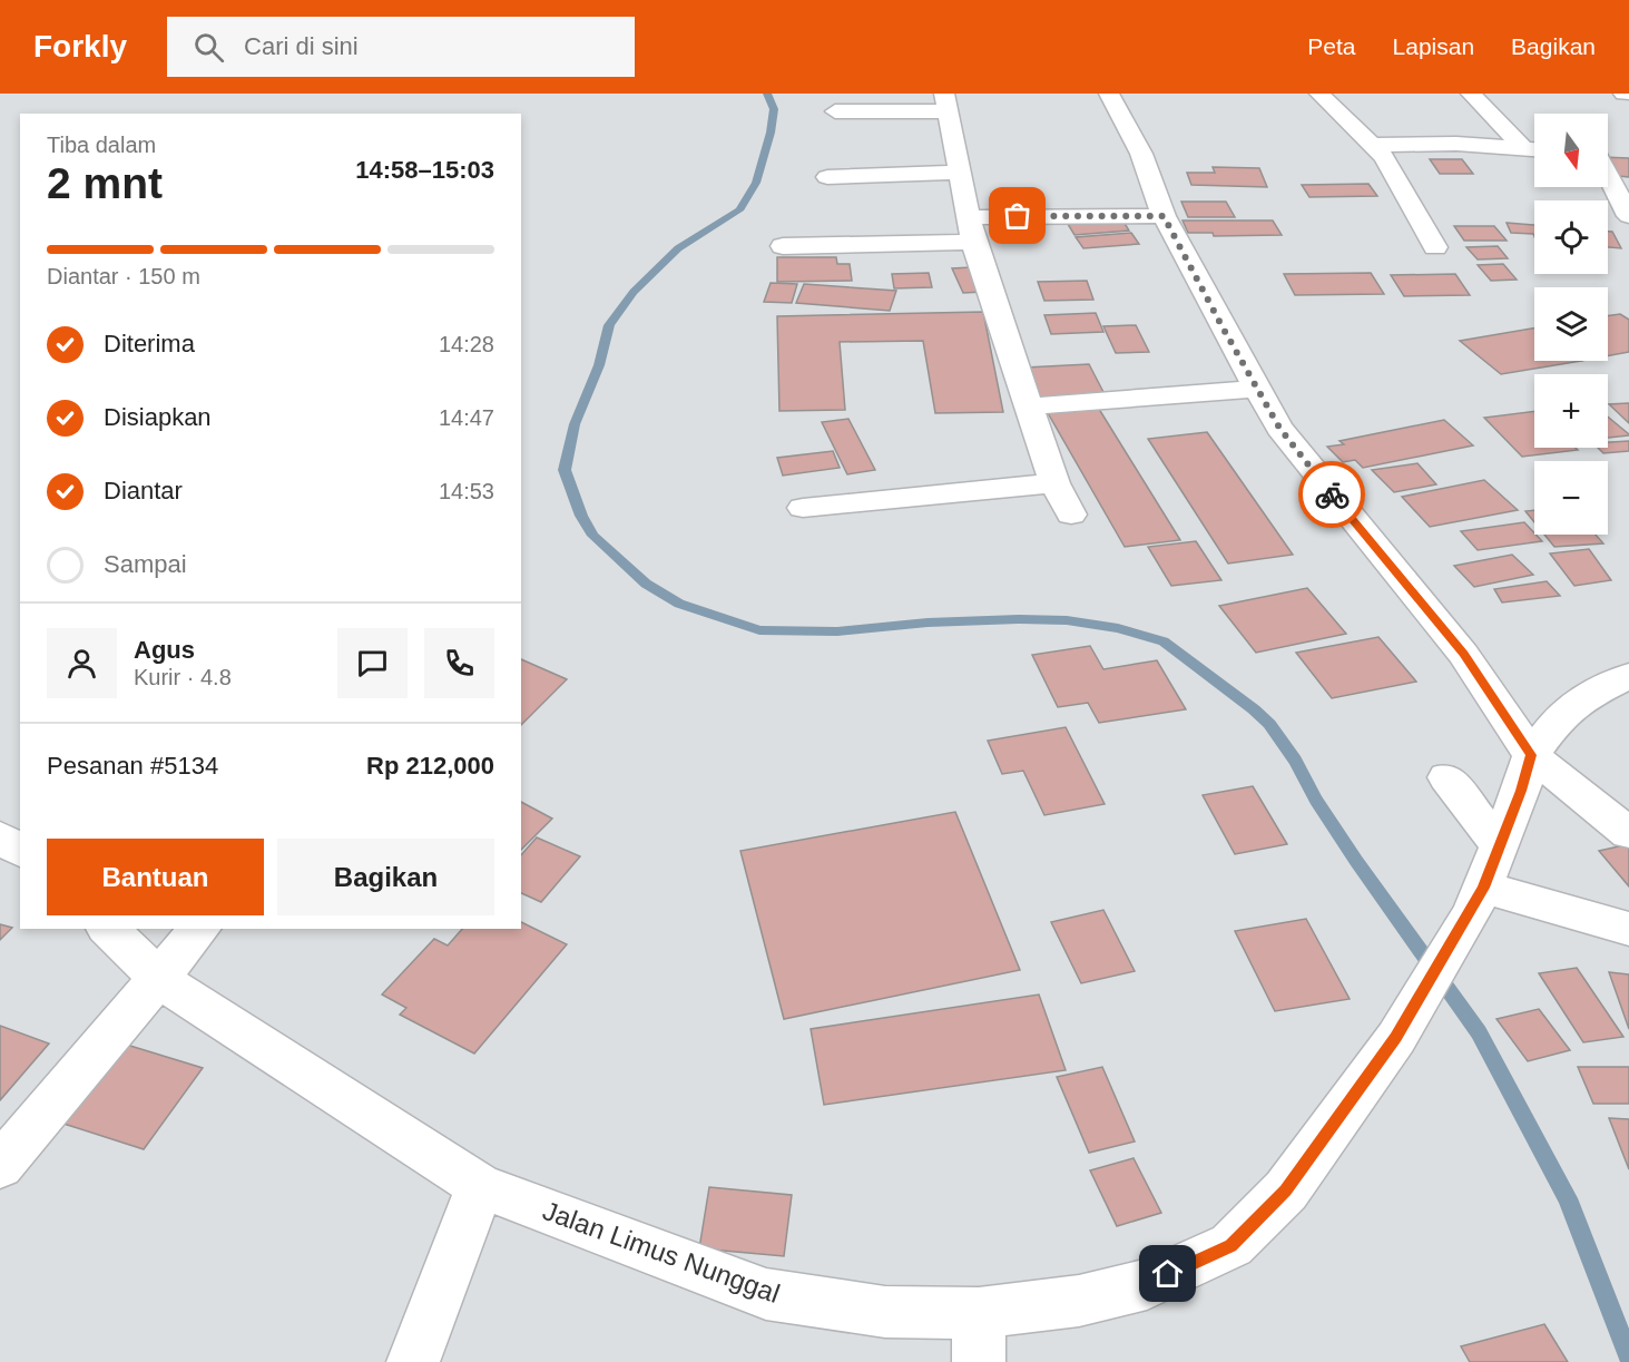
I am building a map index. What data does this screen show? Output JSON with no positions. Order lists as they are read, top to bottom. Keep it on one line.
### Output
{"streets":{"street":["Jalan Limus Nunggal"]},"north":"bottom","page":{"header":"Forkly","search":"Cari di sini","nav":["Peta","Lapisan","Bagikan"],"map_buttons":["+","−"],"heading":["2 mnt","Tiba dalam","14:58–15:03"],"panel":["Agus","Kurir · 4.8","Pesanan #5134","Rp 212,000"],"bar":"Diantar · 150 m","list":[["Diterima","14:28"],["Disiapkan","14:47"],["Diantar","14:53"],"Sampai"],"buttons":["Bantuan","Bagikan"]}}
